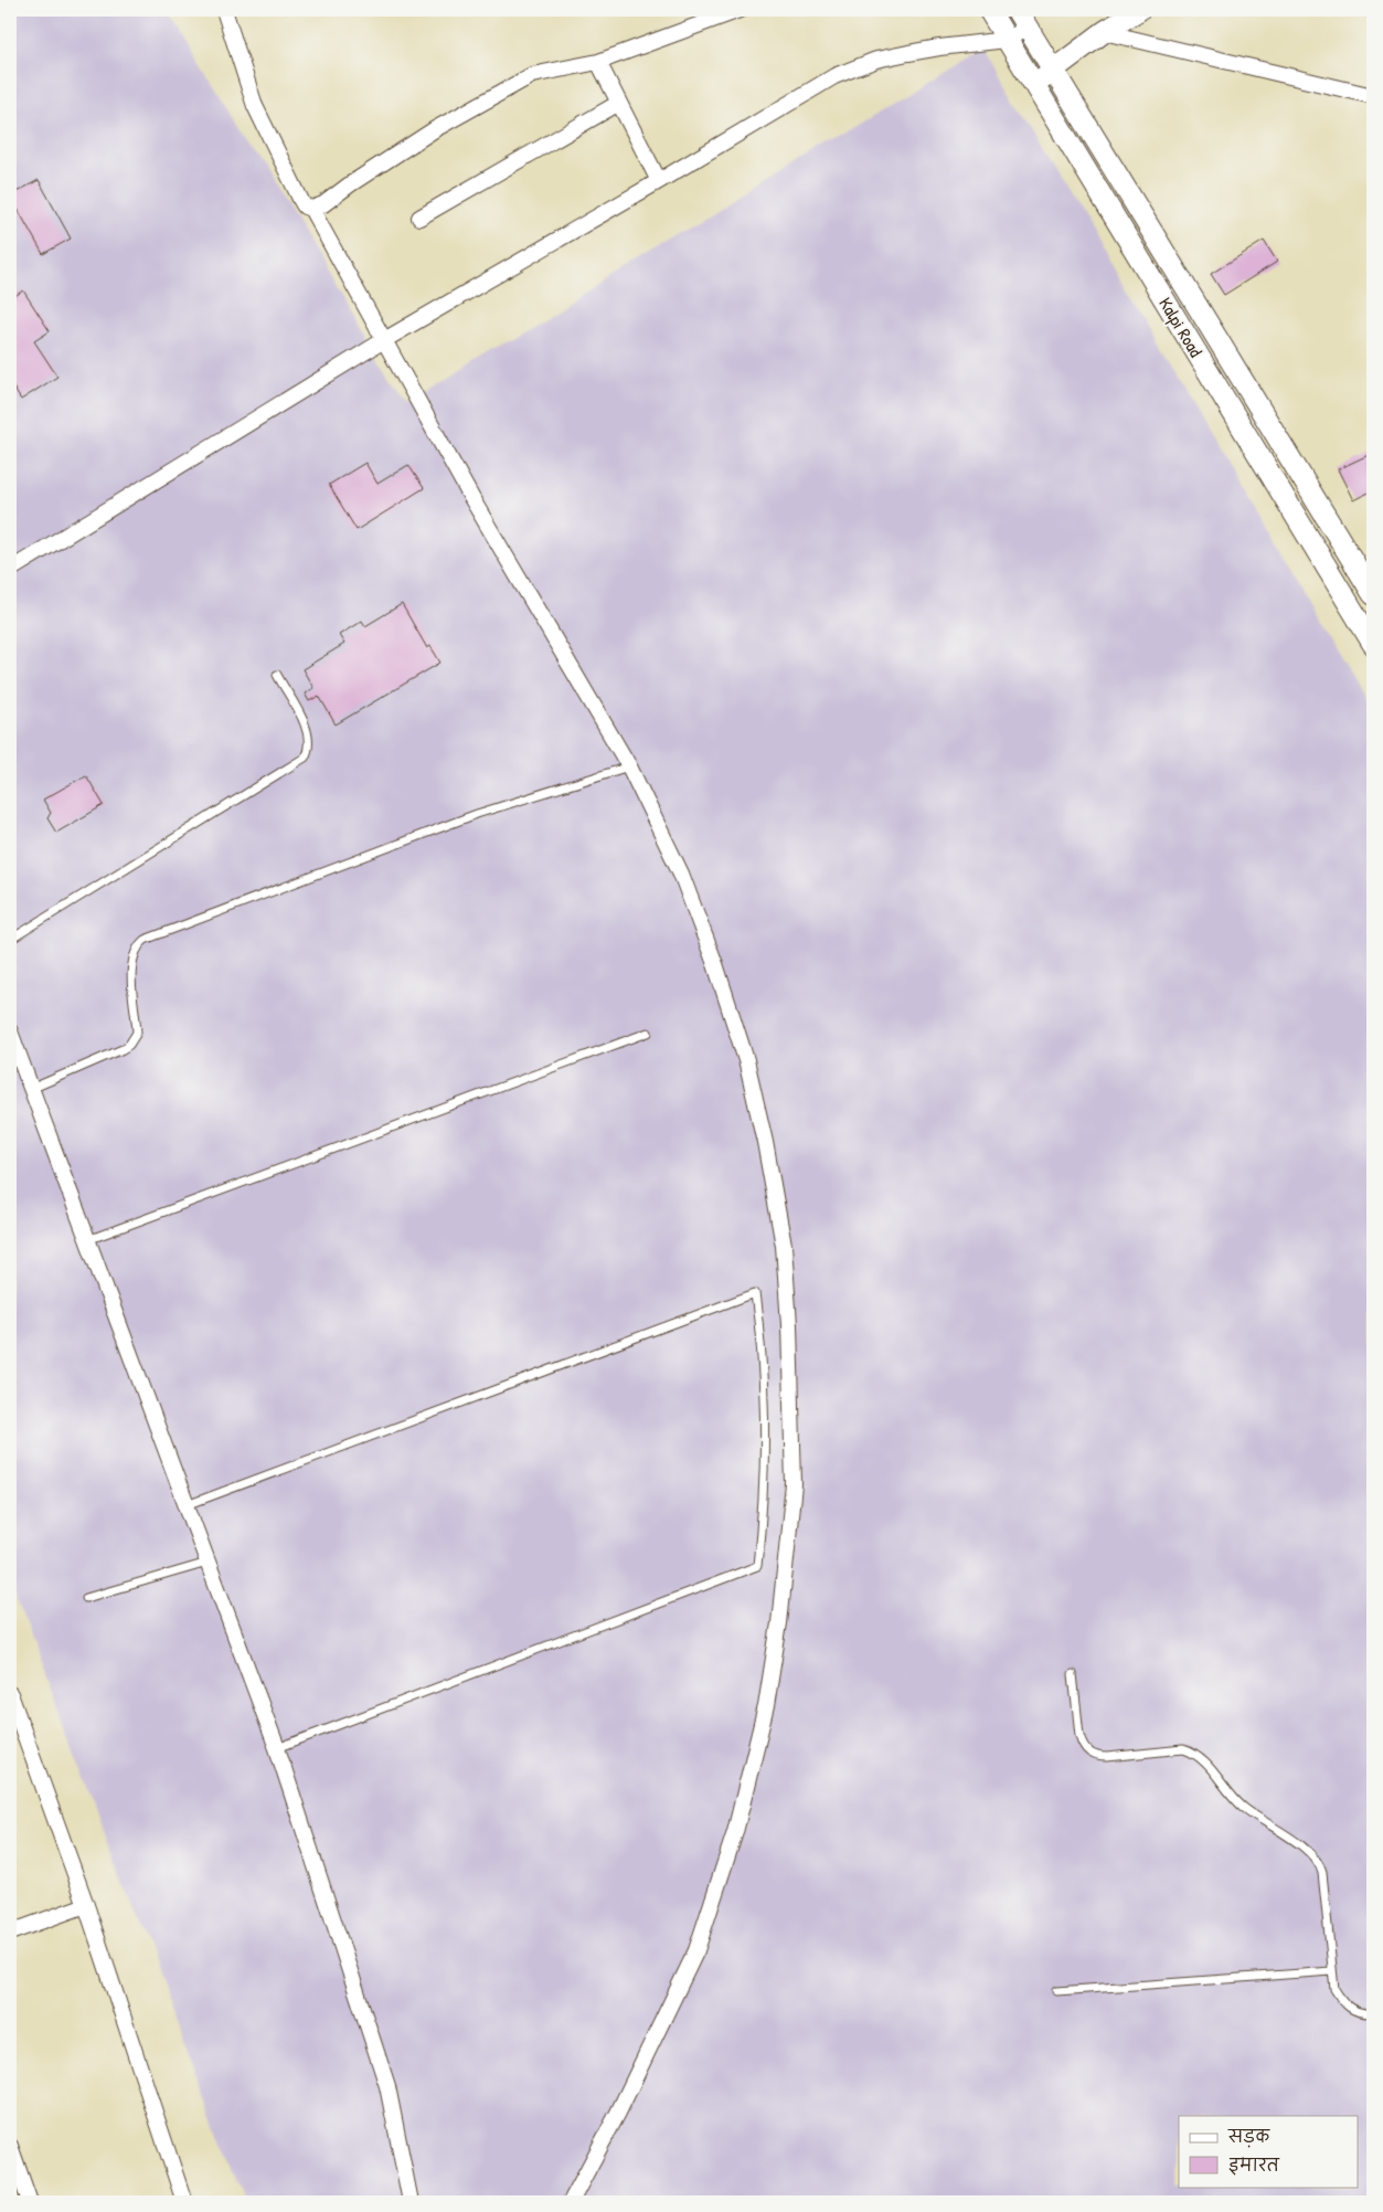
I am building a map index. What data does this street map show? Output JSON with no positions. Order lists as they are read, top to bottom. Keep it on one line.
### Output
{"streets":{"main road":["Kalpi Road"]},"legend":["सड़क","इमारत"]}
